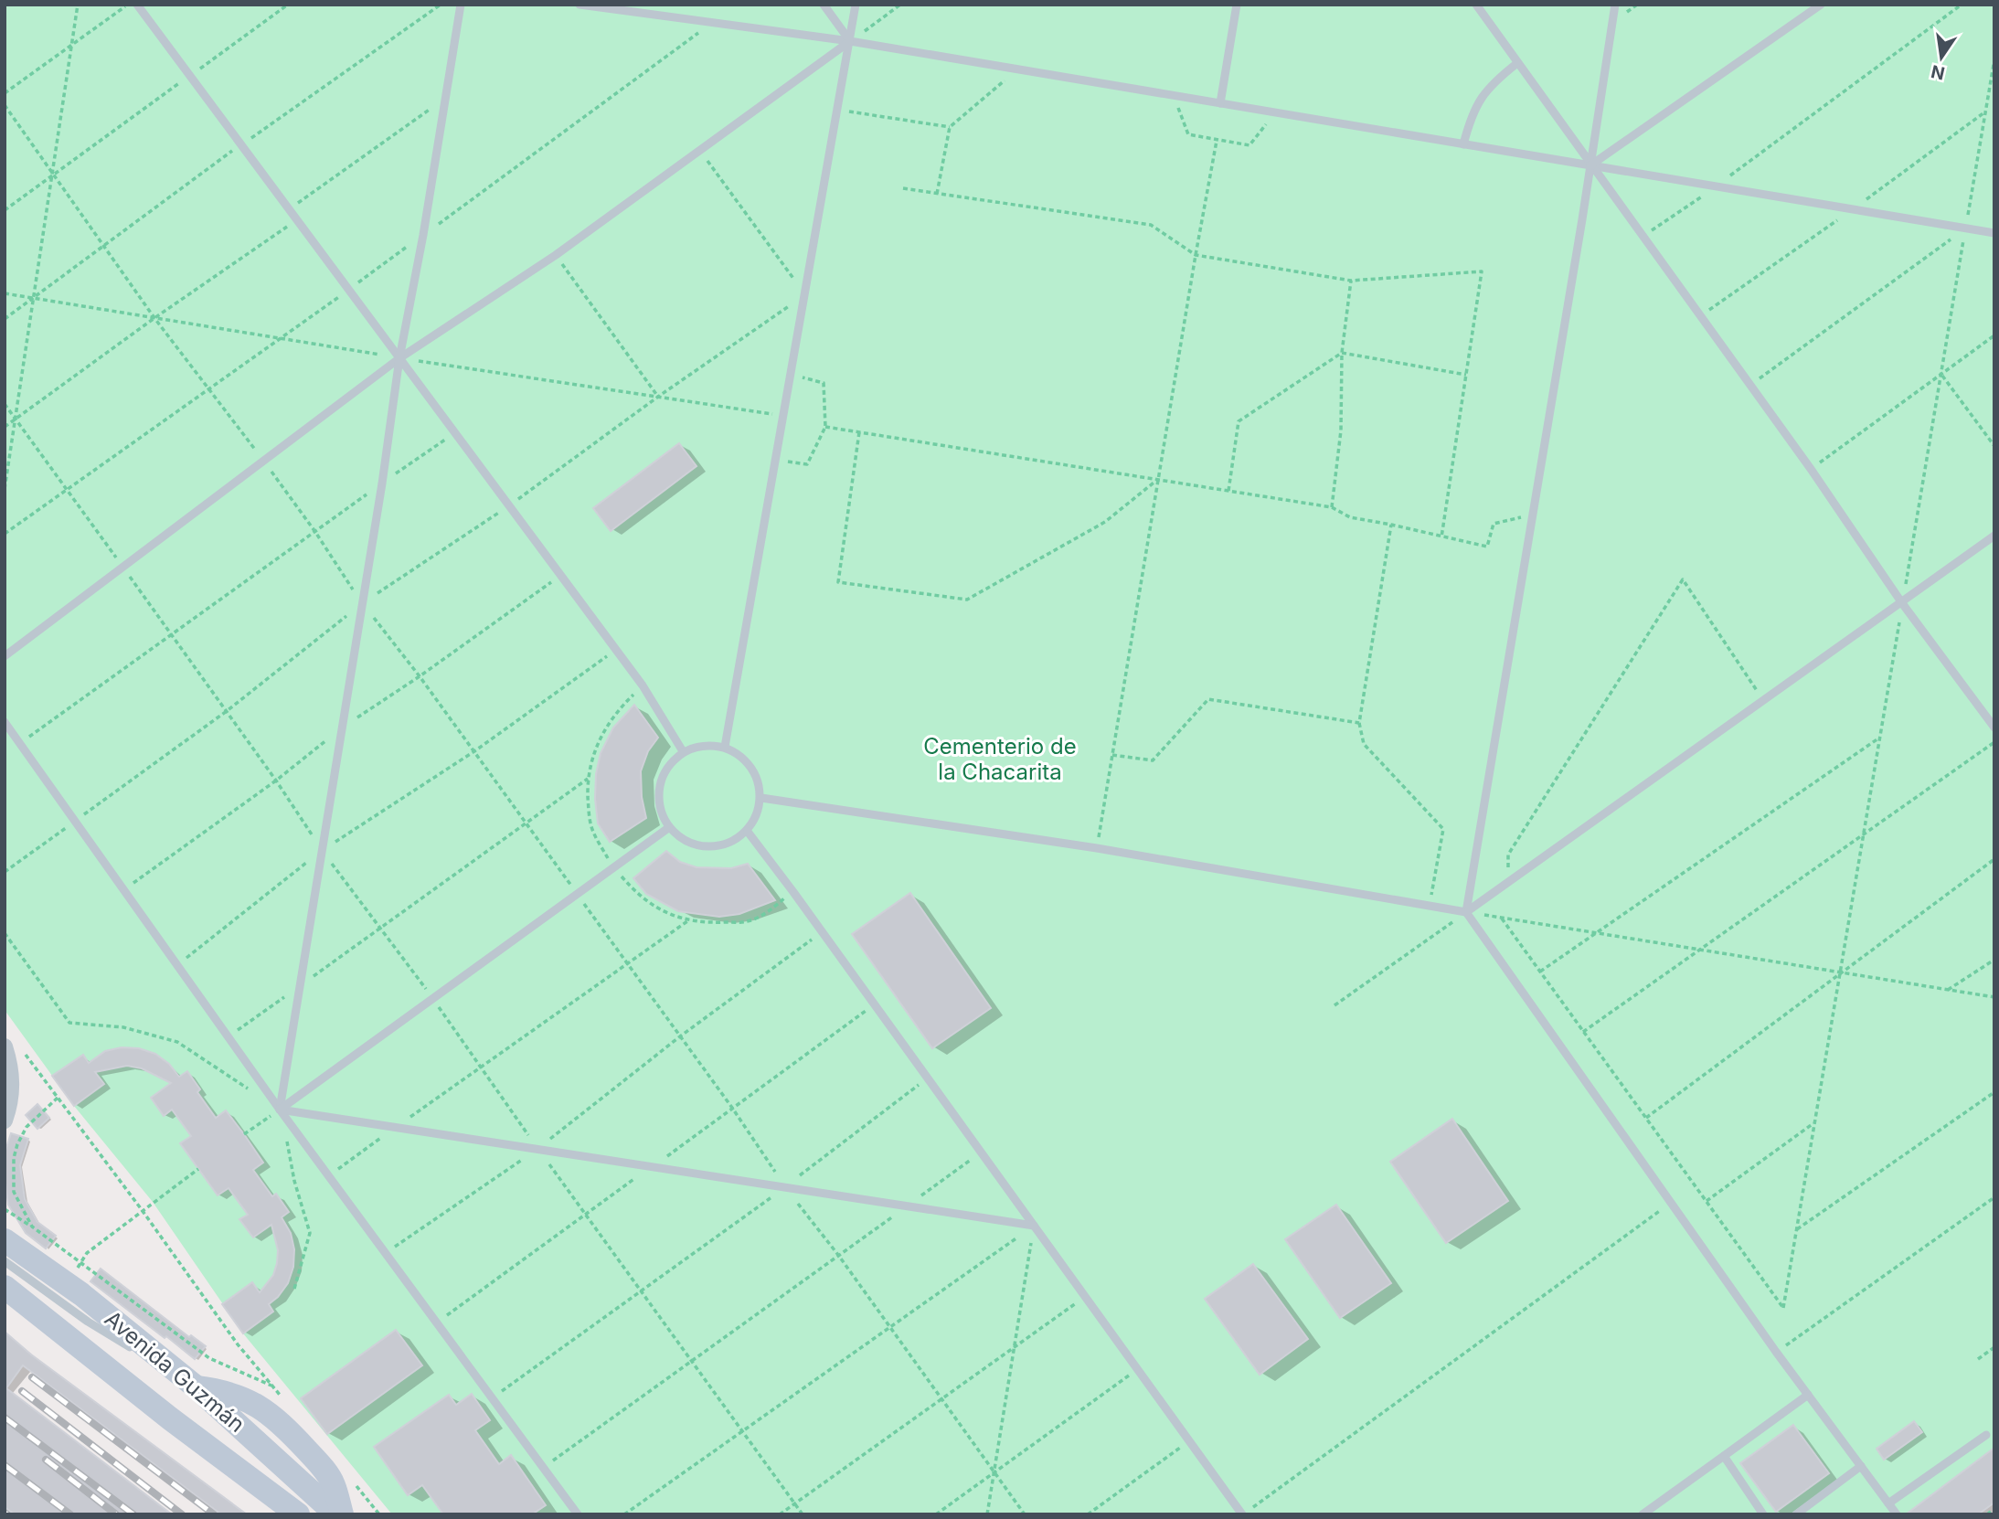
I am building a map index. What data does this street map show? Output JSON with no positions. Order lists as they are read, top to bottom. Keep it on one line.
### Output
{"streets":{"main road":["Avenida Guzmán"]},"parks":["Cementerio de la Chacarita"],"north":"bottom"}
